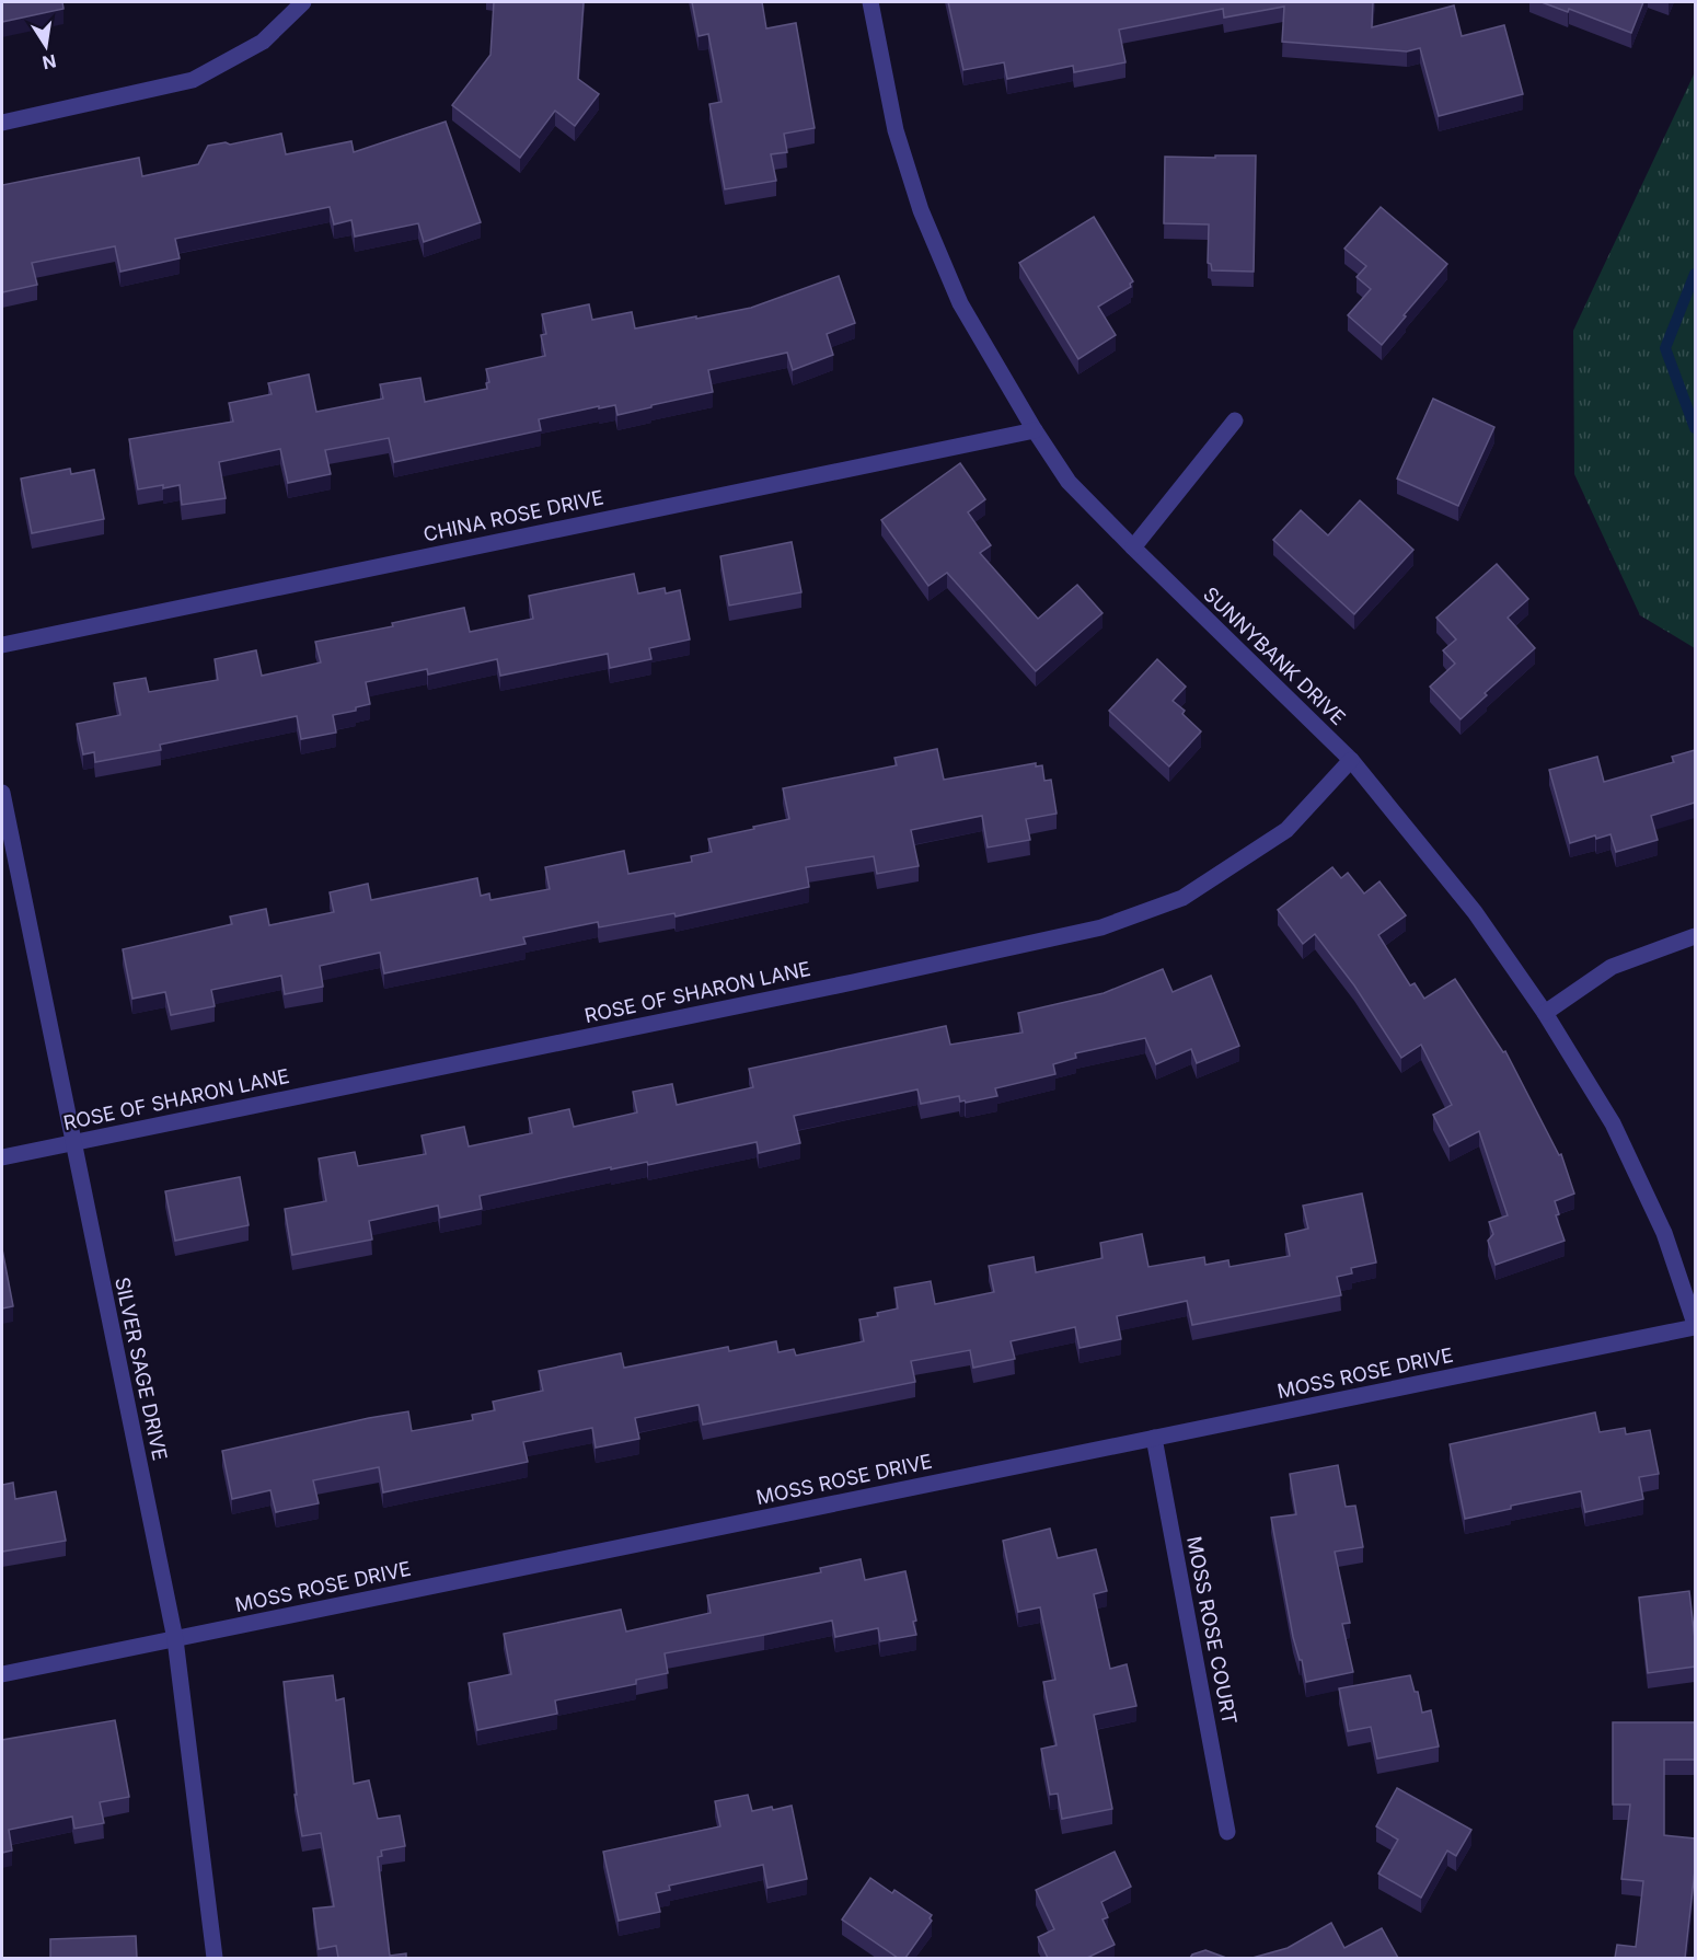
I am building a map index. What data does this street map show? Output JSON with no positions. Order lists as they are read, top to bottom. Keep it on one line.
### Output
{"streets":{"street":["CHINA ROSE DRIVE","SUNNYBANK DRIVE","ROSE OF SHARON LANE","SILVER SAGE DRIVE","MOSS ROSE DRIVE","MOSS ROSE COURT"]},"crossings":[["CHINA ROSE DRIVE","SUNNYBANK DRIVE"],["SUNNYBANK DRIVE","ROSE OF SHARON LANE"],["SUNNYBANK DRIVE","MOSS ROSE DRIVE"],["ROSE OF SHARON LANE","SILVER SAGE DRIVE"],["SILVER SAGE DRIVE","MOSS ROSE DRIVE"],["MOSS ROSE DRIVE","MOSS ROSE COURT"]],"north":"bottom"}
